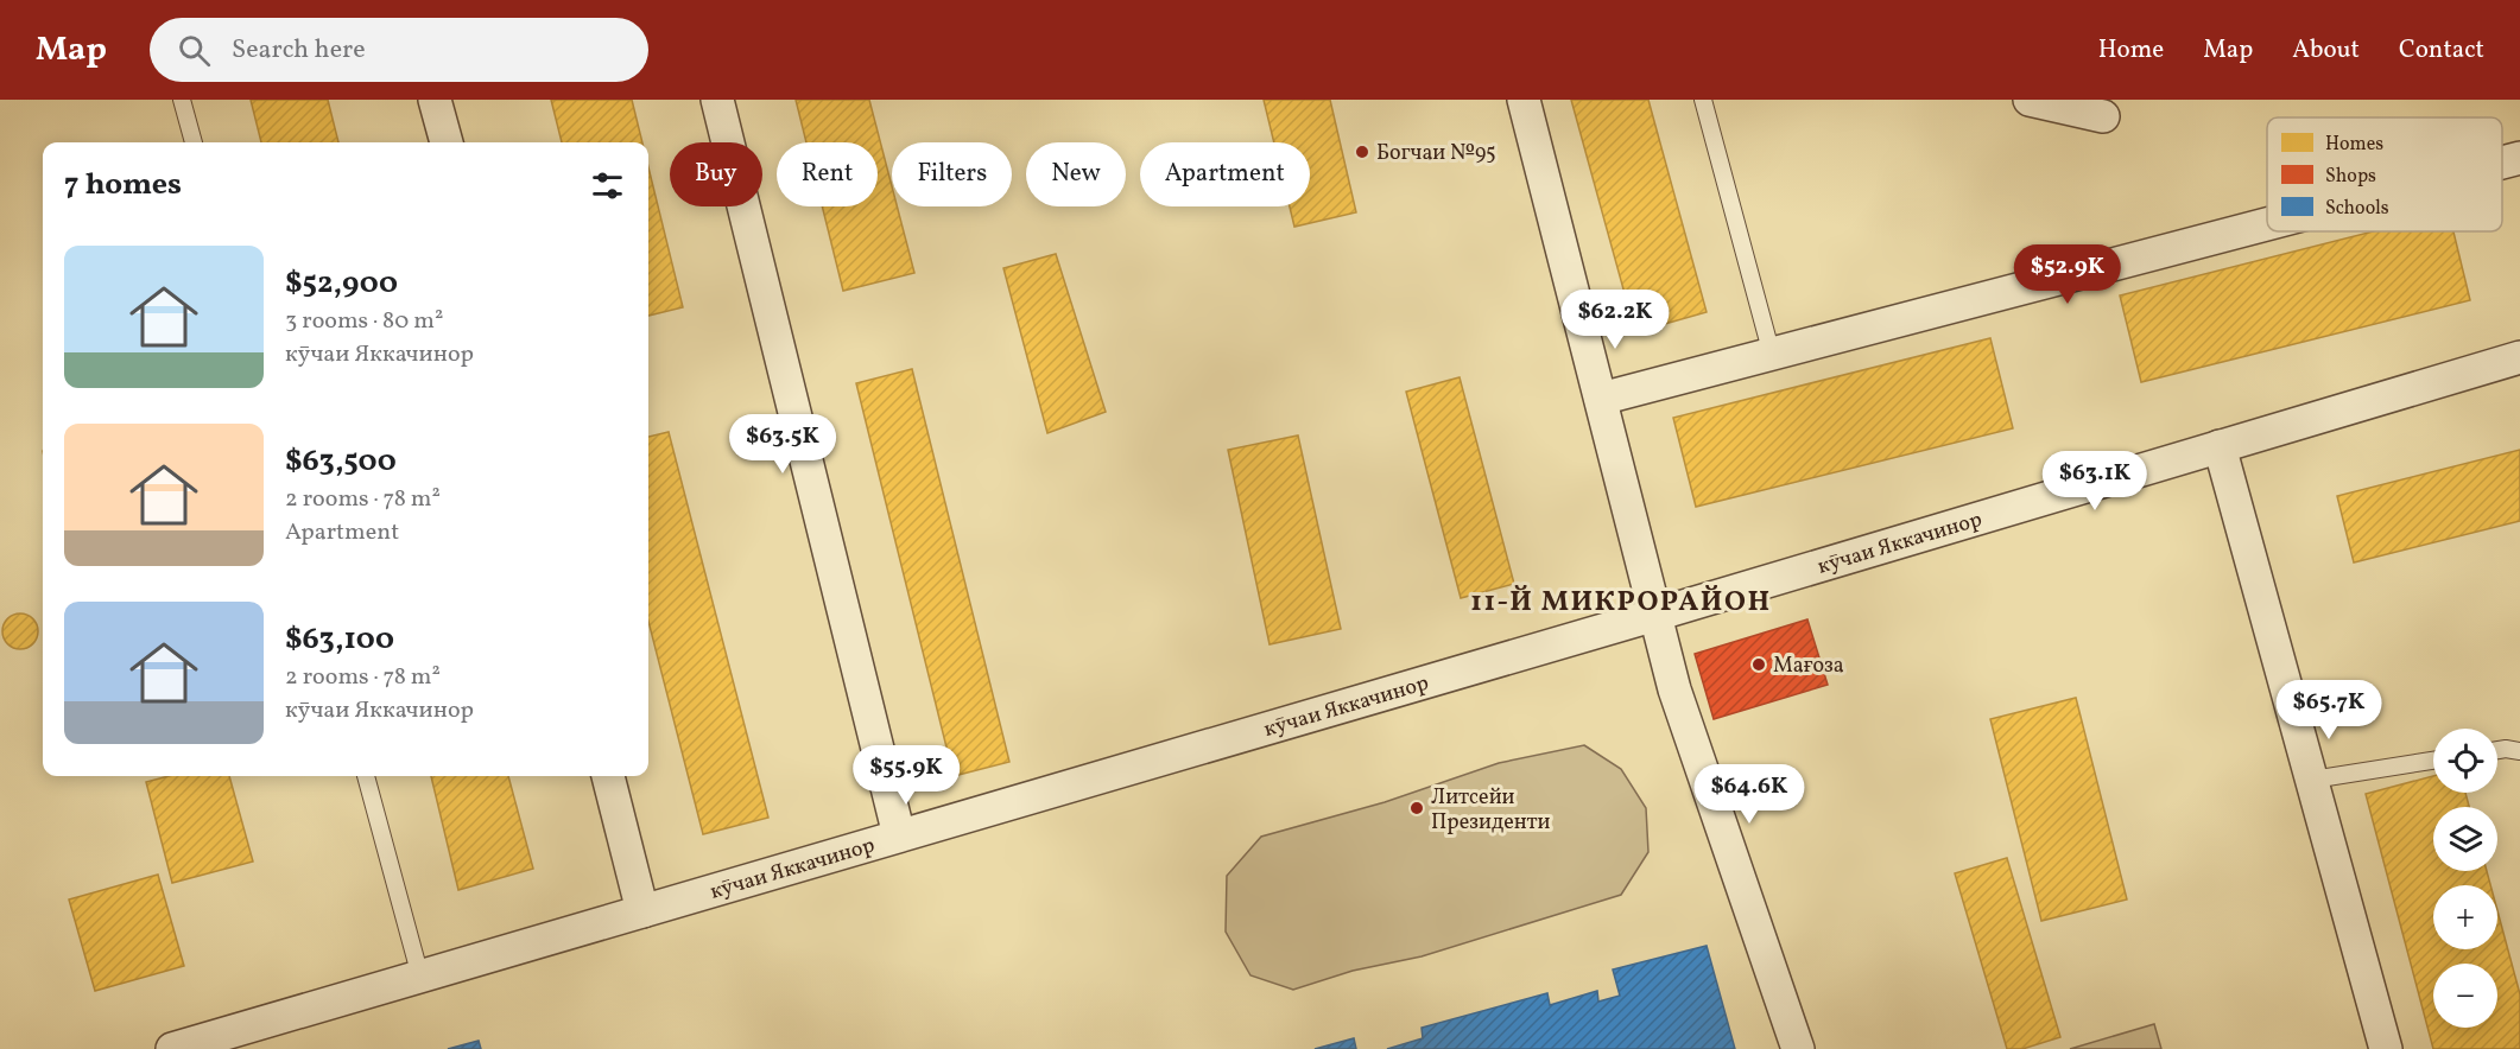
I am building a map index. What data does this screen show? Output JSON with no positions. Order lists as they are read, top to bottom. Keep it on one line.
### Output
{"streets":{"street":["кӯчаи Яккачинор"]},"districts":["11-Й МИКРОРАЙОН"],"places":["Богчаи №95","Мағоза","Литсейи Президенти"],"legend":["Homes","Shops","Schools"],"page":{"header":"Map","search":"Search here","nav":["Home","Map","About","Contact"],"chip":["Buy","Rent","Filters","New","Apartment"],"heading":"7 homes","list":[{"name":"$52,900","note":"3 rooms · 80 m² · кӯчаи Яккачинор"},{"name":"$63,500","note":"2 rooms · 78 m² · Apartment"},{"name":"$63,100","note":"2 rooms · 78 m² · кӯчаи Яккачинор"}],"price":["$52.9K","$62.2K","$63.5K","$63.1K","$65.7K","$55.9K","$64.6K"],"map_buttons":["+","−"]}}
